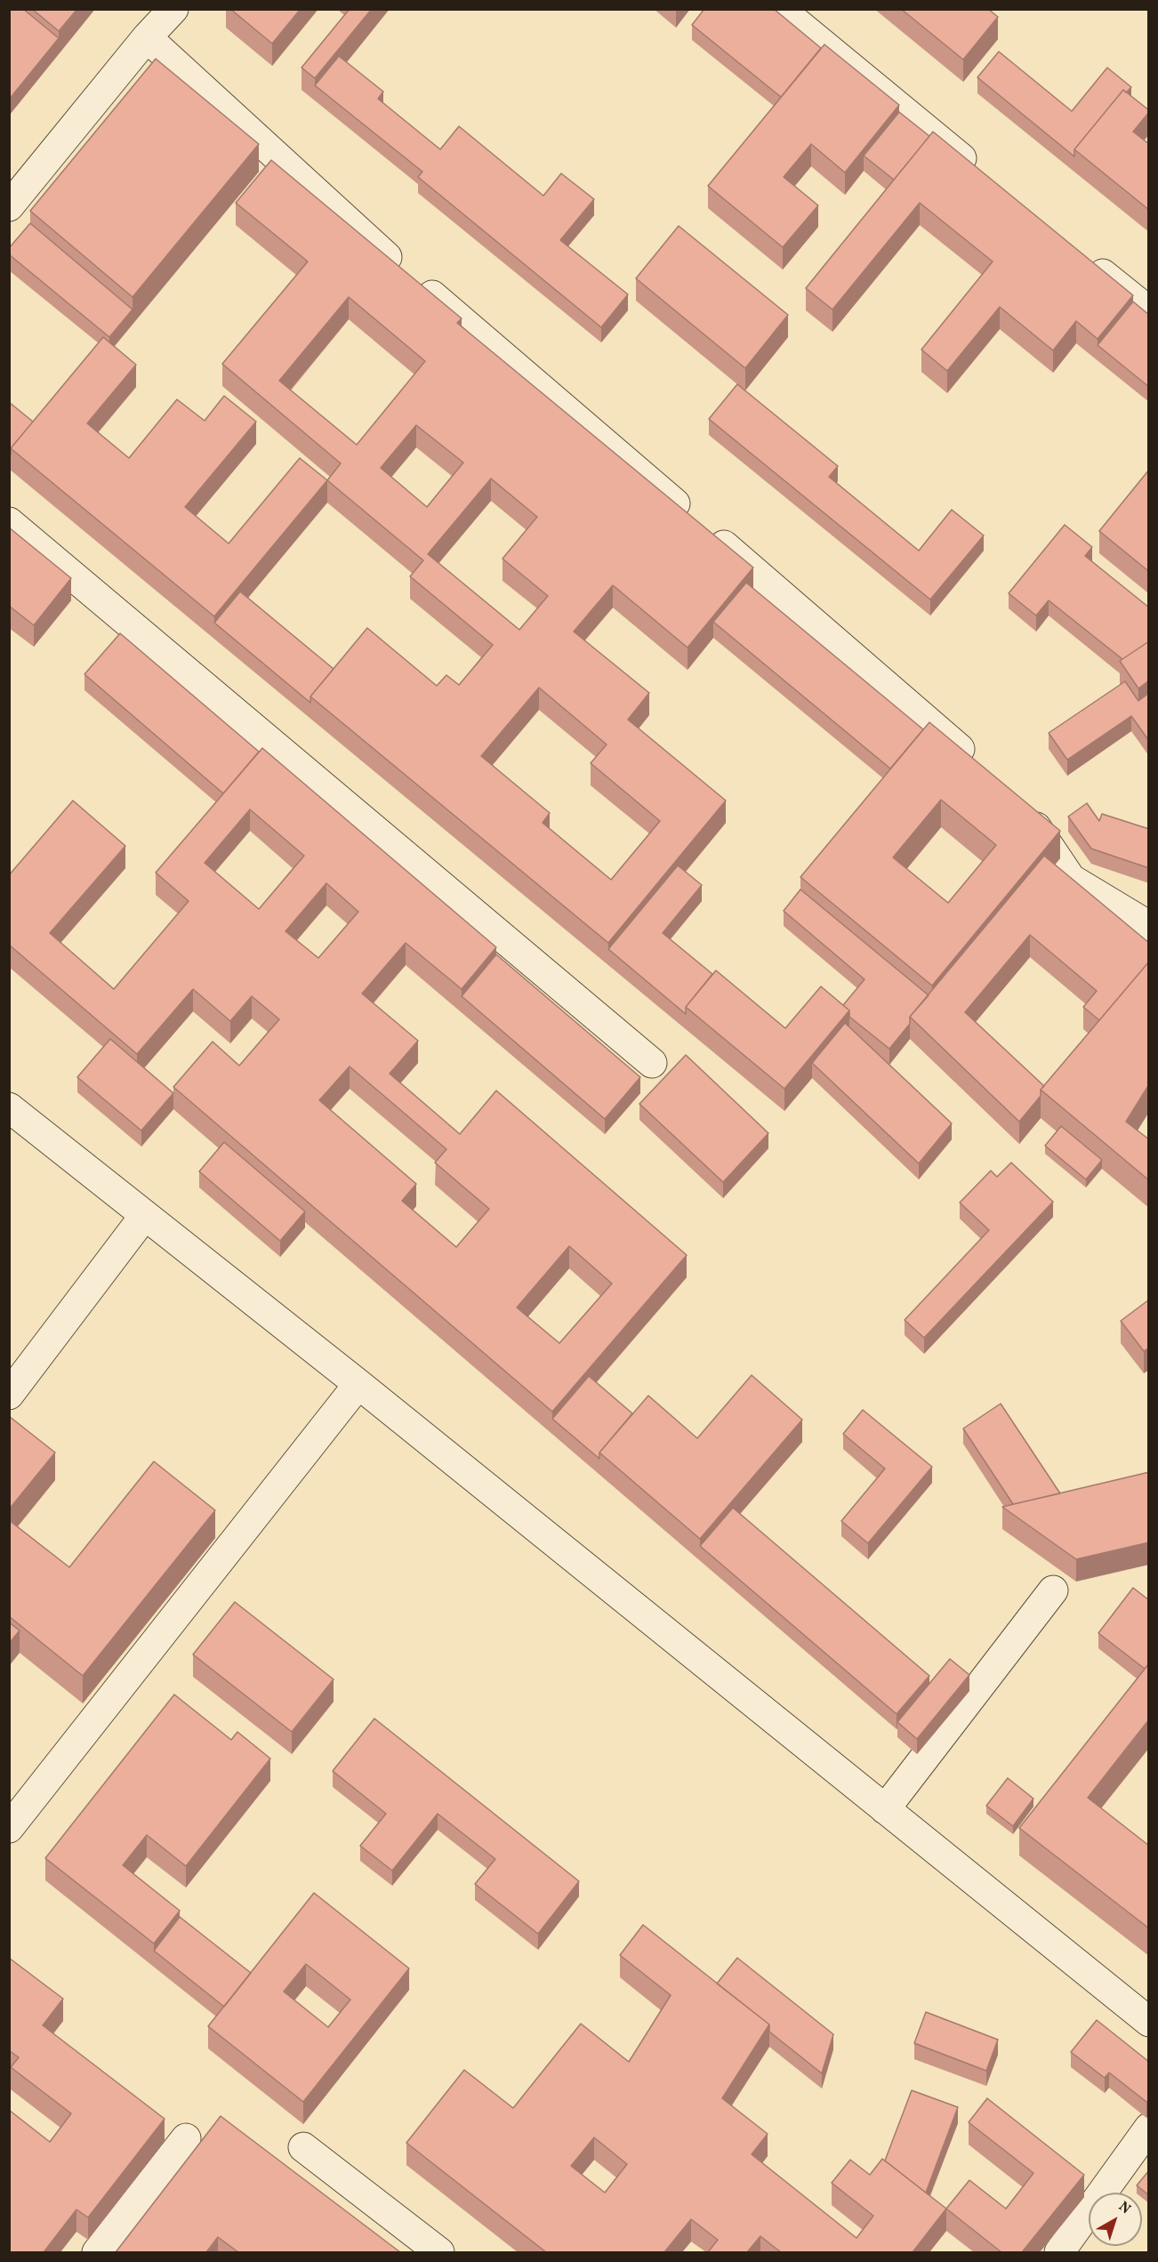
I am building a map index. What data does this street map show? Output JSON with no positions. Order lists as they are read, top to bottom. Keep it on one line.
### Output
{"north":"top right"}
